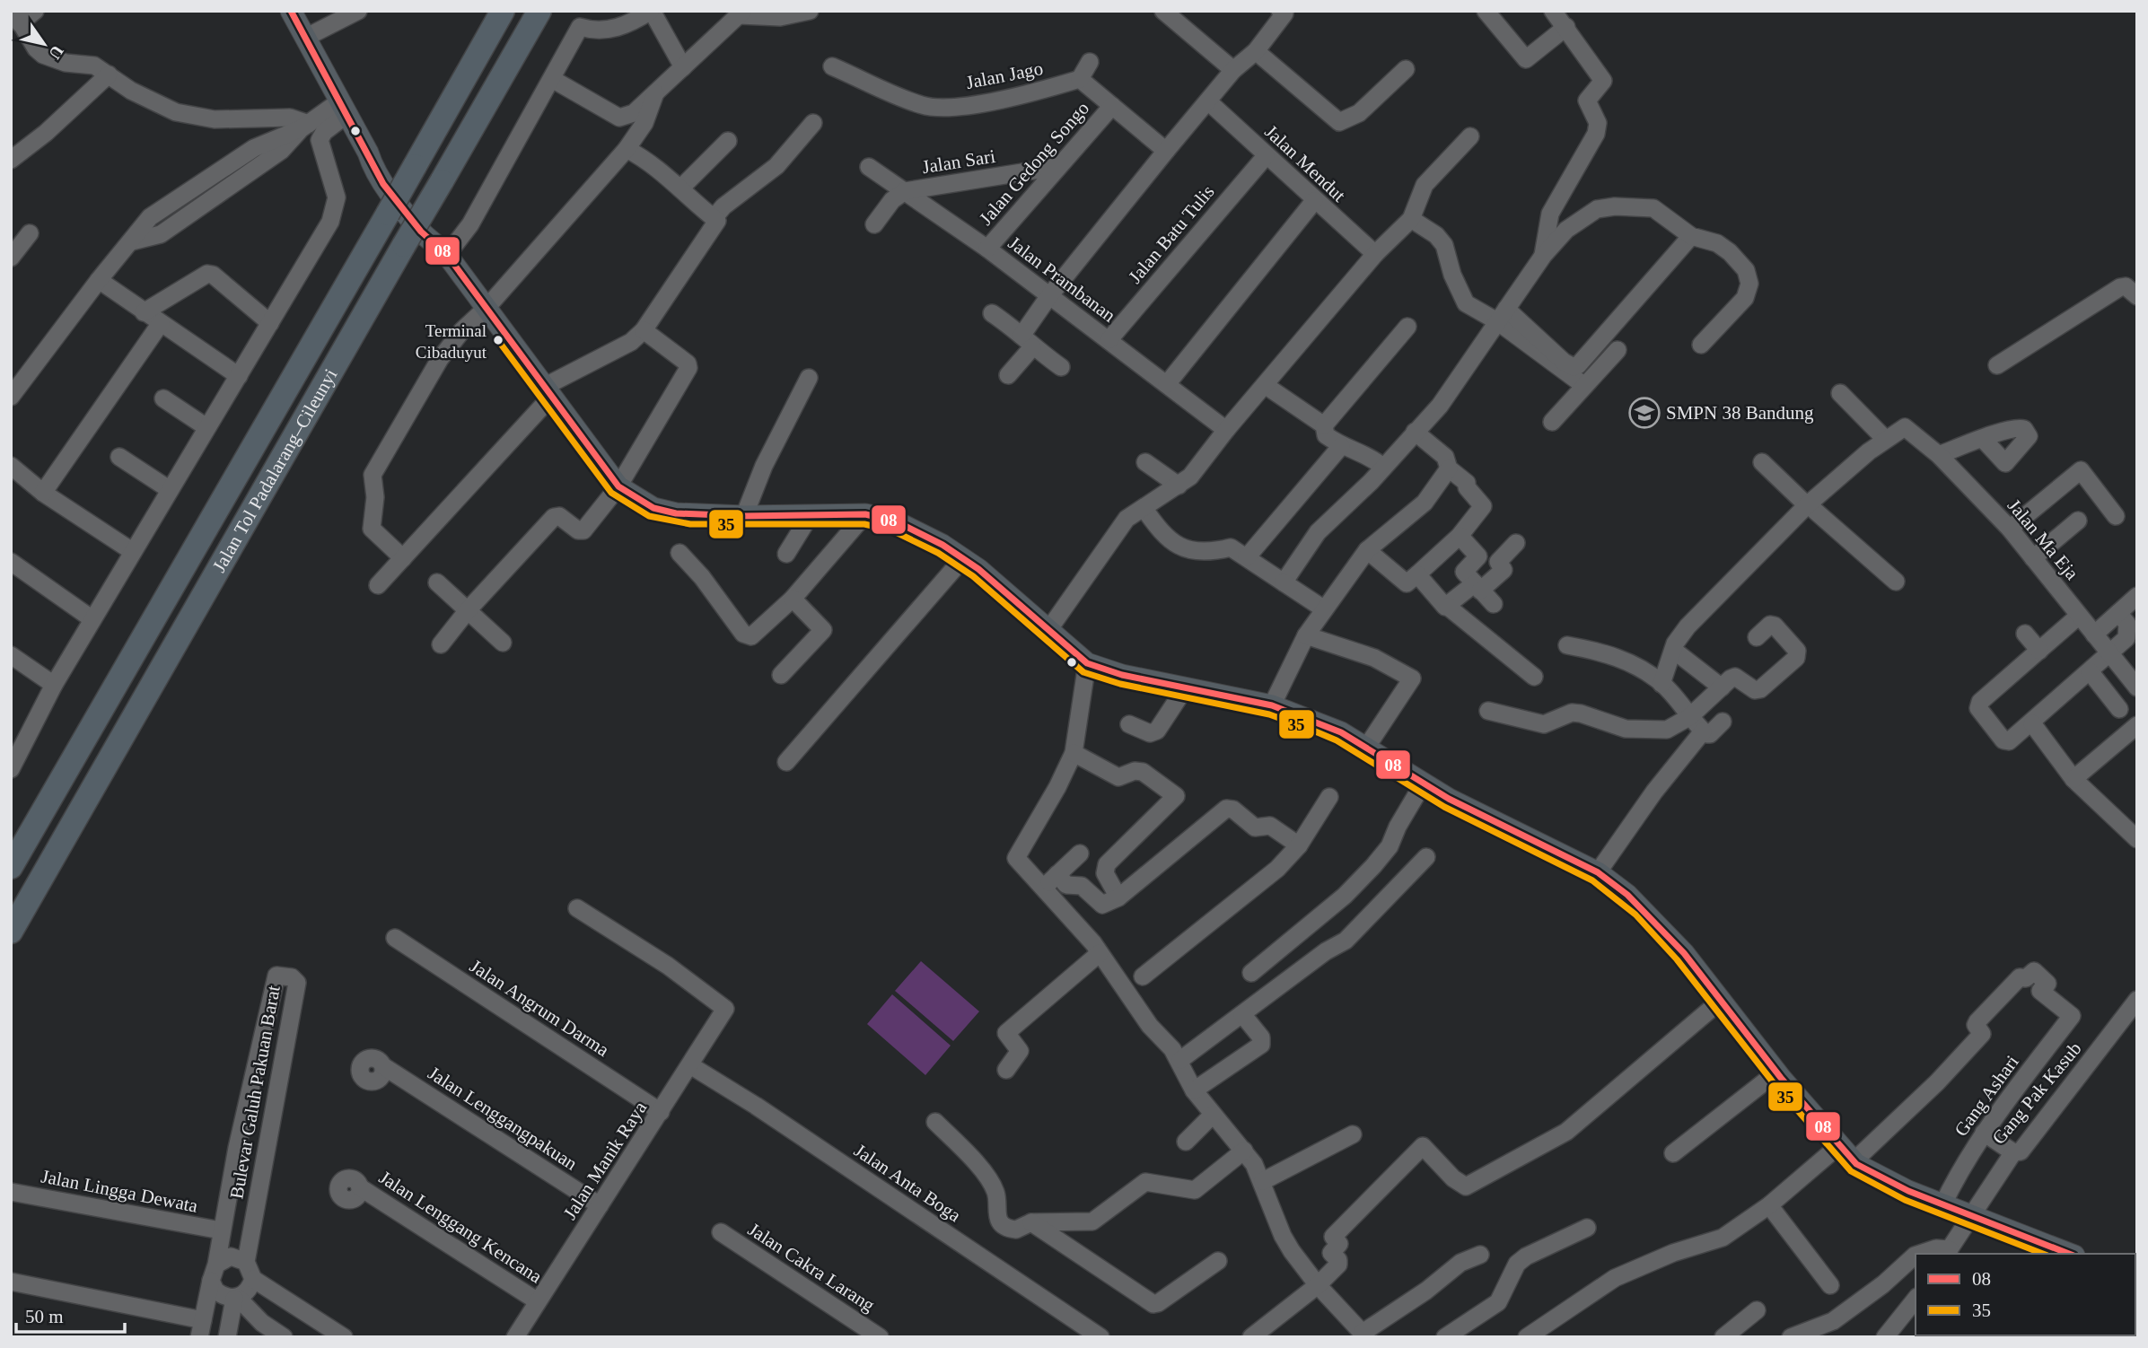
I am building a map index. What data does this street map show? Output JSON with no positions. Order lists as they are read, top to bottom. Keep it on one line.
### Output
{"streets":{"highway":["Jalan Tol Padalarang–Cileunyi"],"street":["Jalan Jago","Jalan Sari","Jalan Gedong Songo","Jalan Mendut","Jalan Batu Tulis","Jalan Prambanan","Jalan Ma Eja","Jalan Angrum Darma","Bulevar Galuh Pakuan Barat","Gang Pak Kasub","Gang Ashari","Jalan Lenggangpakuan","Jalan Manik Raya","Jalan Anta Boga","Jalan Lingga Dewata","Jalan Lenggang Kencana","Jalan Cakra Larang"]},"crossings":[["Jalan Sari","Jalan Gedong Songo"],["Jalan Sari","Jalan Prambanan"],["Jalan Gedong Songo","Jalan Prambanan"],["Jalan Mendut","Jalan Batu Tulis"],["Jalan Batu Tulis","Jalan Prambanan"],["Jalan Angrum Darma","Jalan Manik Raya"],["Bulevar Galuh Pakuan Barat","Jalan Lingga Dewata"],["Jalan Lenggangpakuan","Jalan Manik Raya"],["Jalan Manik Raya","Jalan Anta Boga"],["Jalan Manik Raya","Jalan Lenggang Kencana"]],"places":{"other":["Terminal Cibaduyut"],"school or university":["SMPN 38 Bandung"]},"lines":["transit line 08","transit line 35"],"legend":["08","35"],"scale_bar":"50 m","north":"bottom right"}
